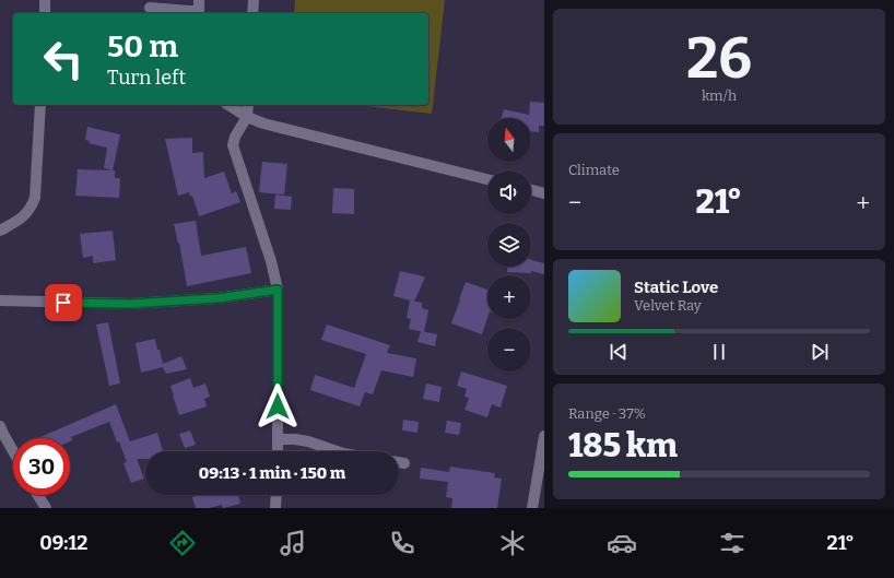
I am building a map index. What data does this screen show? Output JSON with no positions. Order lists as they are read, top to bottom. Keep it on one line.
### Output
{"north":"top","page":{"tile":[["26","km/h"],"Climate",["Range · 37%","185 km"]],"turn":["50 m","Turn left"],"map_buttons":["+","−"],"heat":["−","21°","+"],"song":["Static Love","Velvet Ray"],"limit":"30","trip":"09:13 · 1 min · 150 m","tabs":["09:12","21°"]}}
